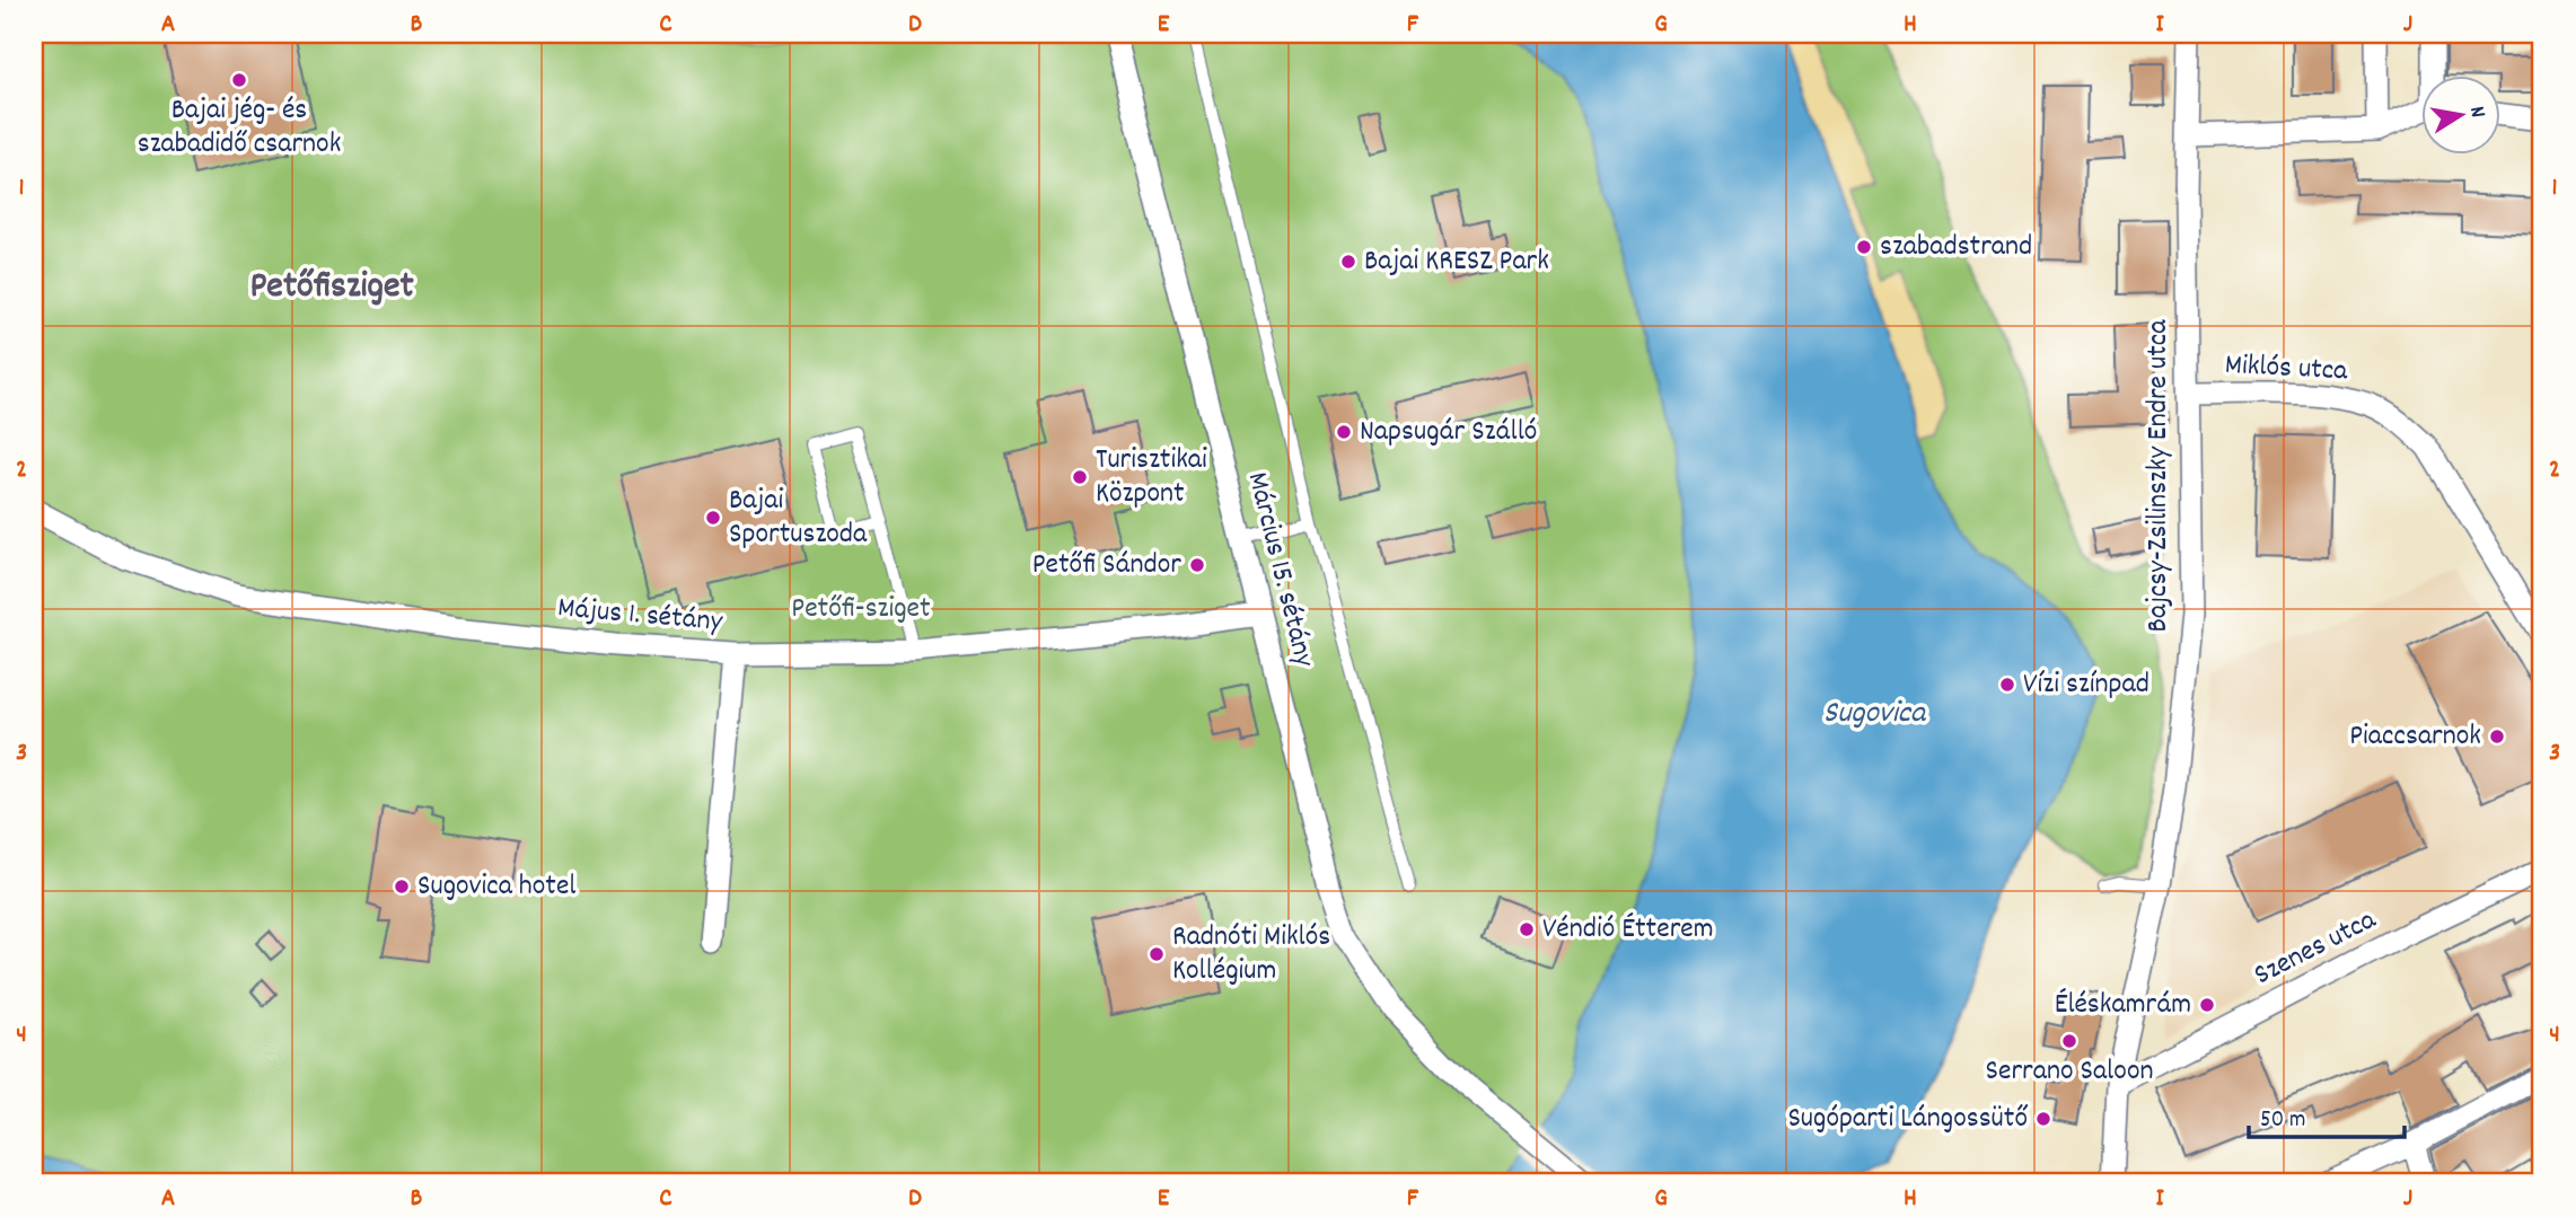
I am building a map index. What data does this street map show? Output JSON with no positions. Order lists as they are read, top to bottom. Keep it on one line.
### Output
{"streets":{"street":["Miklós utca","Bajcsy-Zsilinszky Endre utca","Március 15. sétány","Május 1. sétány","Szenes utca"]},"crossings":[["Miklós utca","Bajcsy-Zsilinszky Endre utca"],["Bajcsy-Zsilinszky Endre utca","Szenes utca"],["Március 15. sétány","Május 1. sétány"]],"districts":["Petőfisziget"],"water":["Sugovica"],"parks":["Petőfi-sziget"],"places":["Bajai jég- és szabadidő csarnok","szabadstrand","Bajai KRESZ Park","Napsugár Szálló","Turisztikai Központ","Bajai Sportuszoda","Petőfi Sándor","Vízi színpad","Piaccsarnok","Sugovica hotel","Véndió Étterem","Radnóti Miklós Kollégium","Éléskamrám","Serrano Saloon","Sugóparti Lángossütő"],"scale_bar":"50 m","north":"right","grid":{"columns":["A","B","C","D","E","F","G","H","I","J"],"rows":["1","2","3","4"]}}
